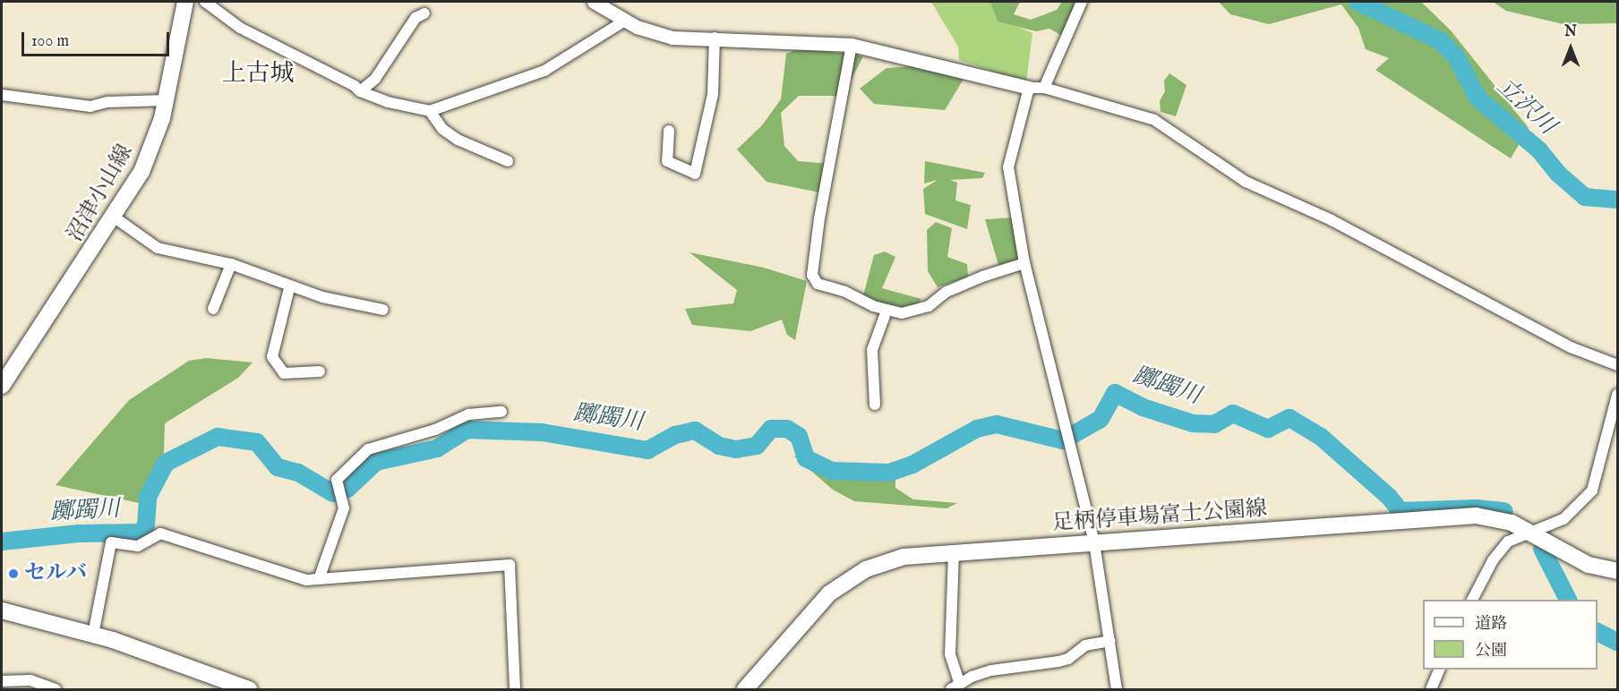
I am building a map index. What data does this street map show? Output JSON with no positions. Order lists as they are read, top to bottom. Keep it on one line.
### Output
{"streets":{"main road":["沼津小山線","足柄停車場富士公園線"]},"districts":["上古城"],"water":["立沢川","躑躅川"],"places":["セルバ"],"legend":["道路","公園"],"scale_bar":"100 m","north":"top"}
